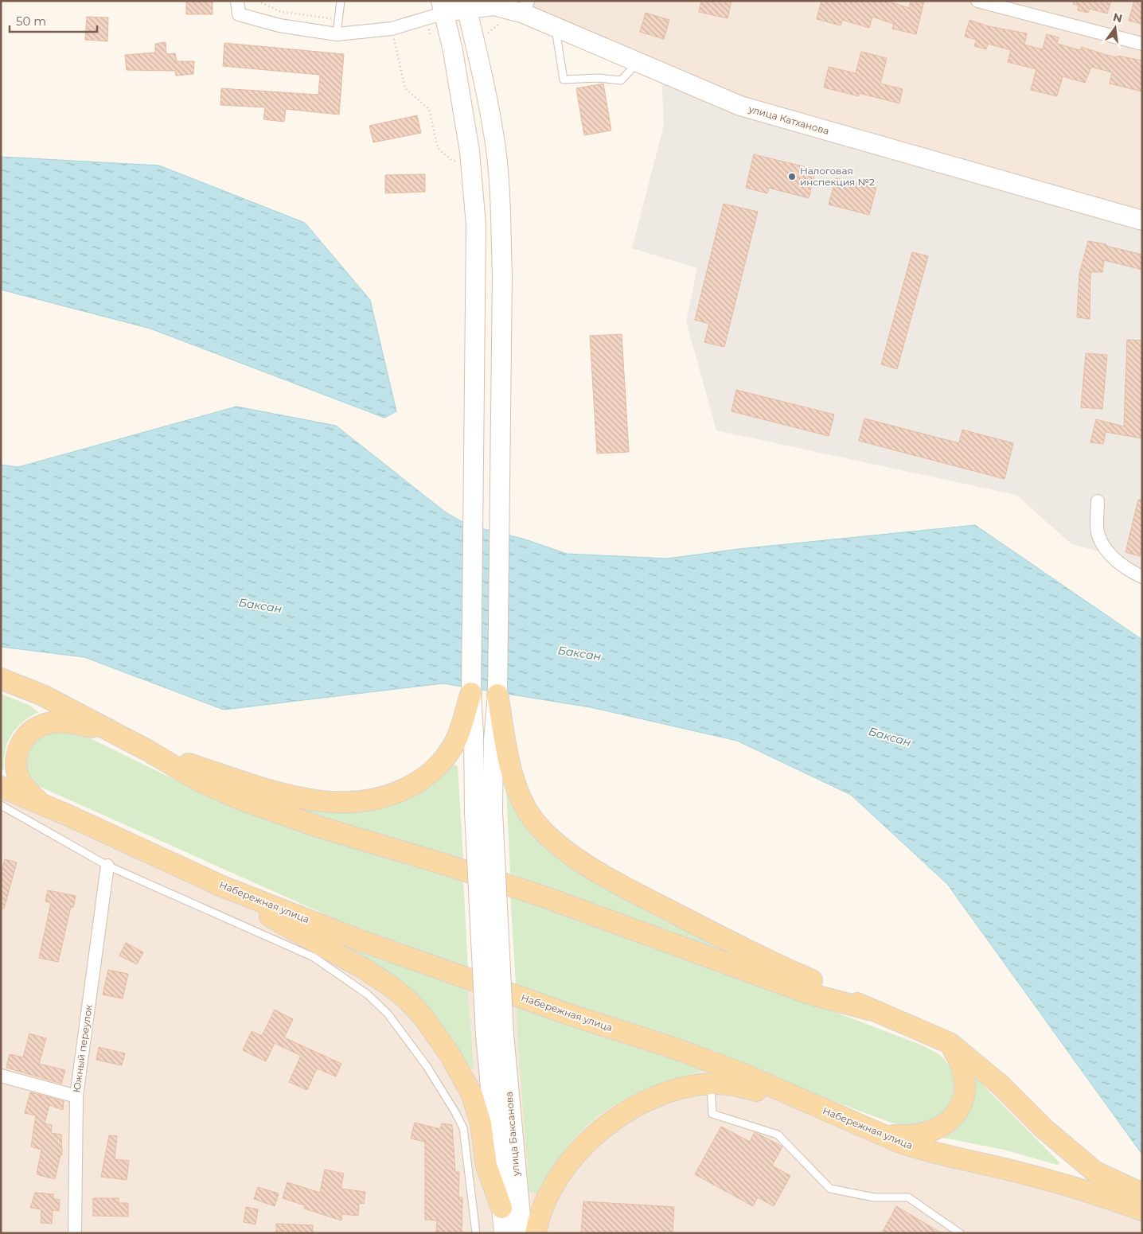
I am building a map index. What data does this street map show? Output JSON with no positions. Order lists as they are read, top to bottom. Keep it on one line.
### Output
{"streets":{"main road":["улица Катханова","Набережная улица","улица Баксанова"],"street":["Южный переулок"]},"water":["Баксан"],"places":["Налоговая инспекция №2"],"scale_bar":"50 m","north":"top"}
